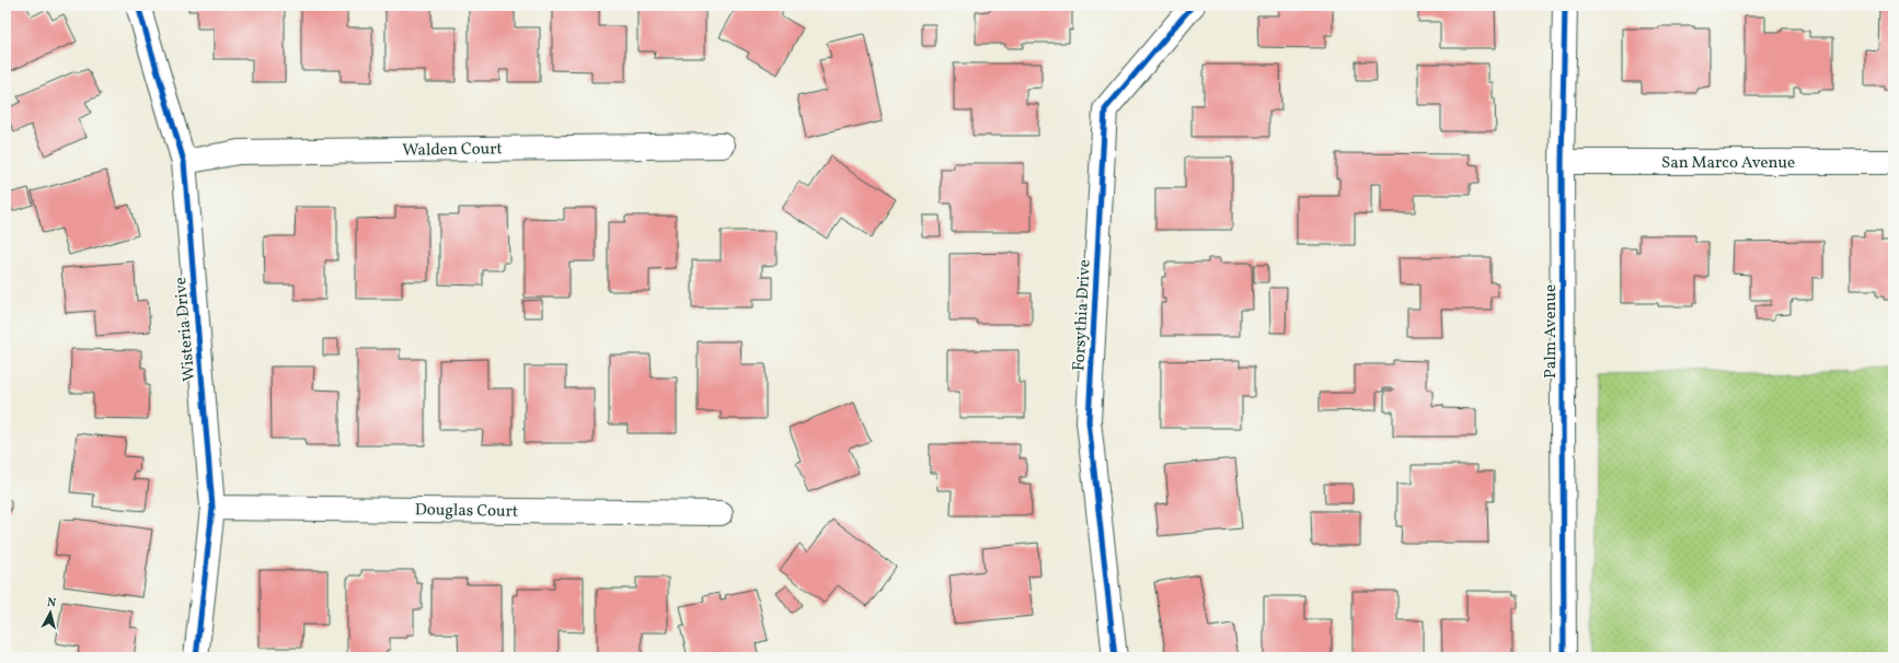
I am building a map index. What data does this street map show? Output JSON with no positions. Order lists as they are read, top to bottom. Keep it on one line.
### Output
{"streets":{"street":["Walden Court","San Marco Avenue","Forsythia Drive","Wisteria Drive","Palm Avenue","Douglas Court"]},"crossings":[["Walden Court","Wisteria Drive"],["San Marco Avenue","Palm Avenue"],["Wisteria Drive","Douglas Court"]],"north":"top"}
